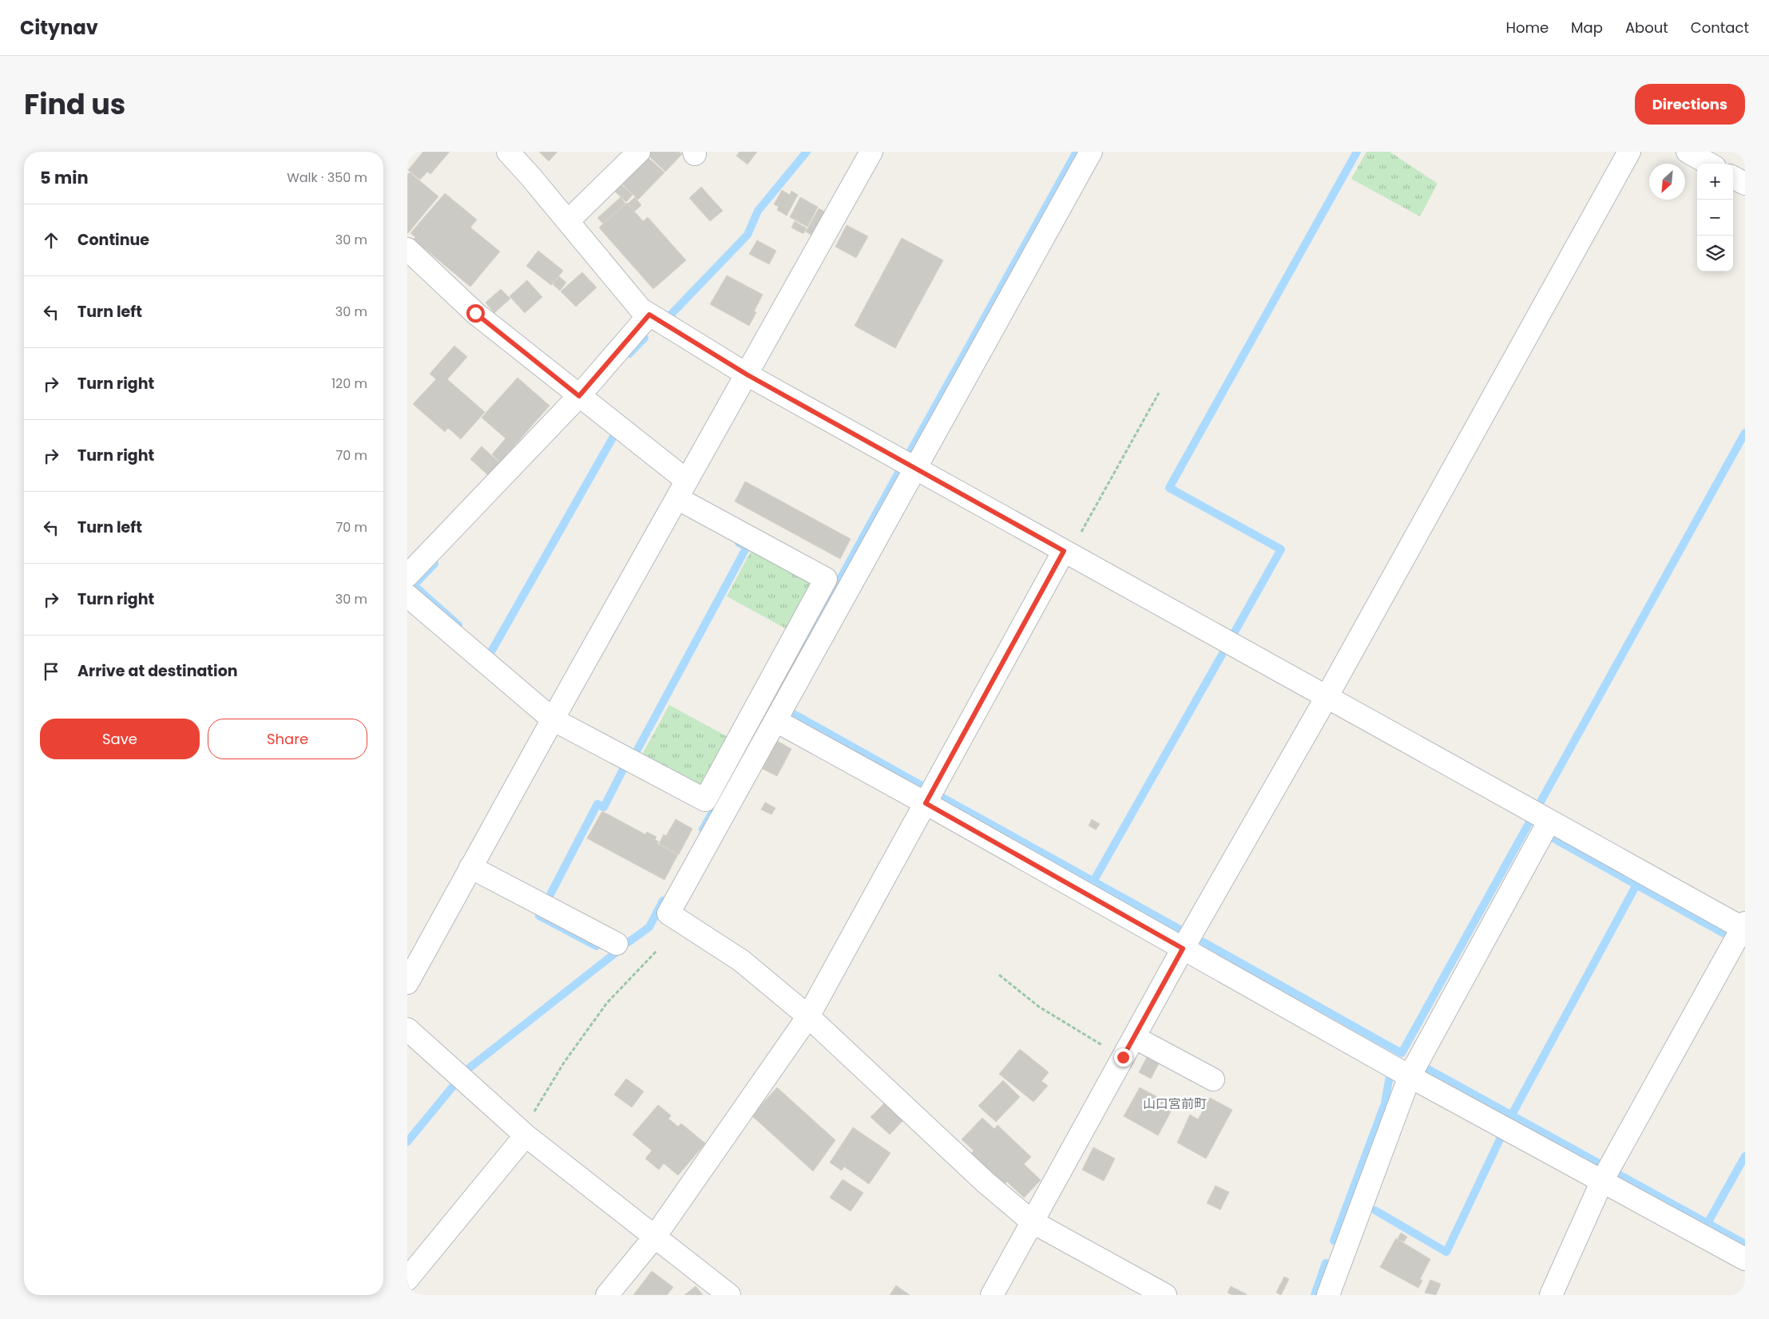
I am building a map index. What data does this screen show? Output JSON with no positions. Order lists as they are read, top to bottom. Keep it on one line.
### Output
{"districts":["山口宮前町"],"north":"bottom left","page":{"header":"Citynav","nav":["Home","Map","About","Contact"],"title":"Find us","buttons":["Directions",["Save","Share"]],"heading":["5 min","Walk · 350 m"],"map_buttons":["+","−"],"list":[["Continue","30 m"],["Turn left","30 m"],["Turn right","120 m"],["Turn right","70 m"],["Turn left","70 m"],["Turn right","30 m"],"Arrive at destination"]}}
